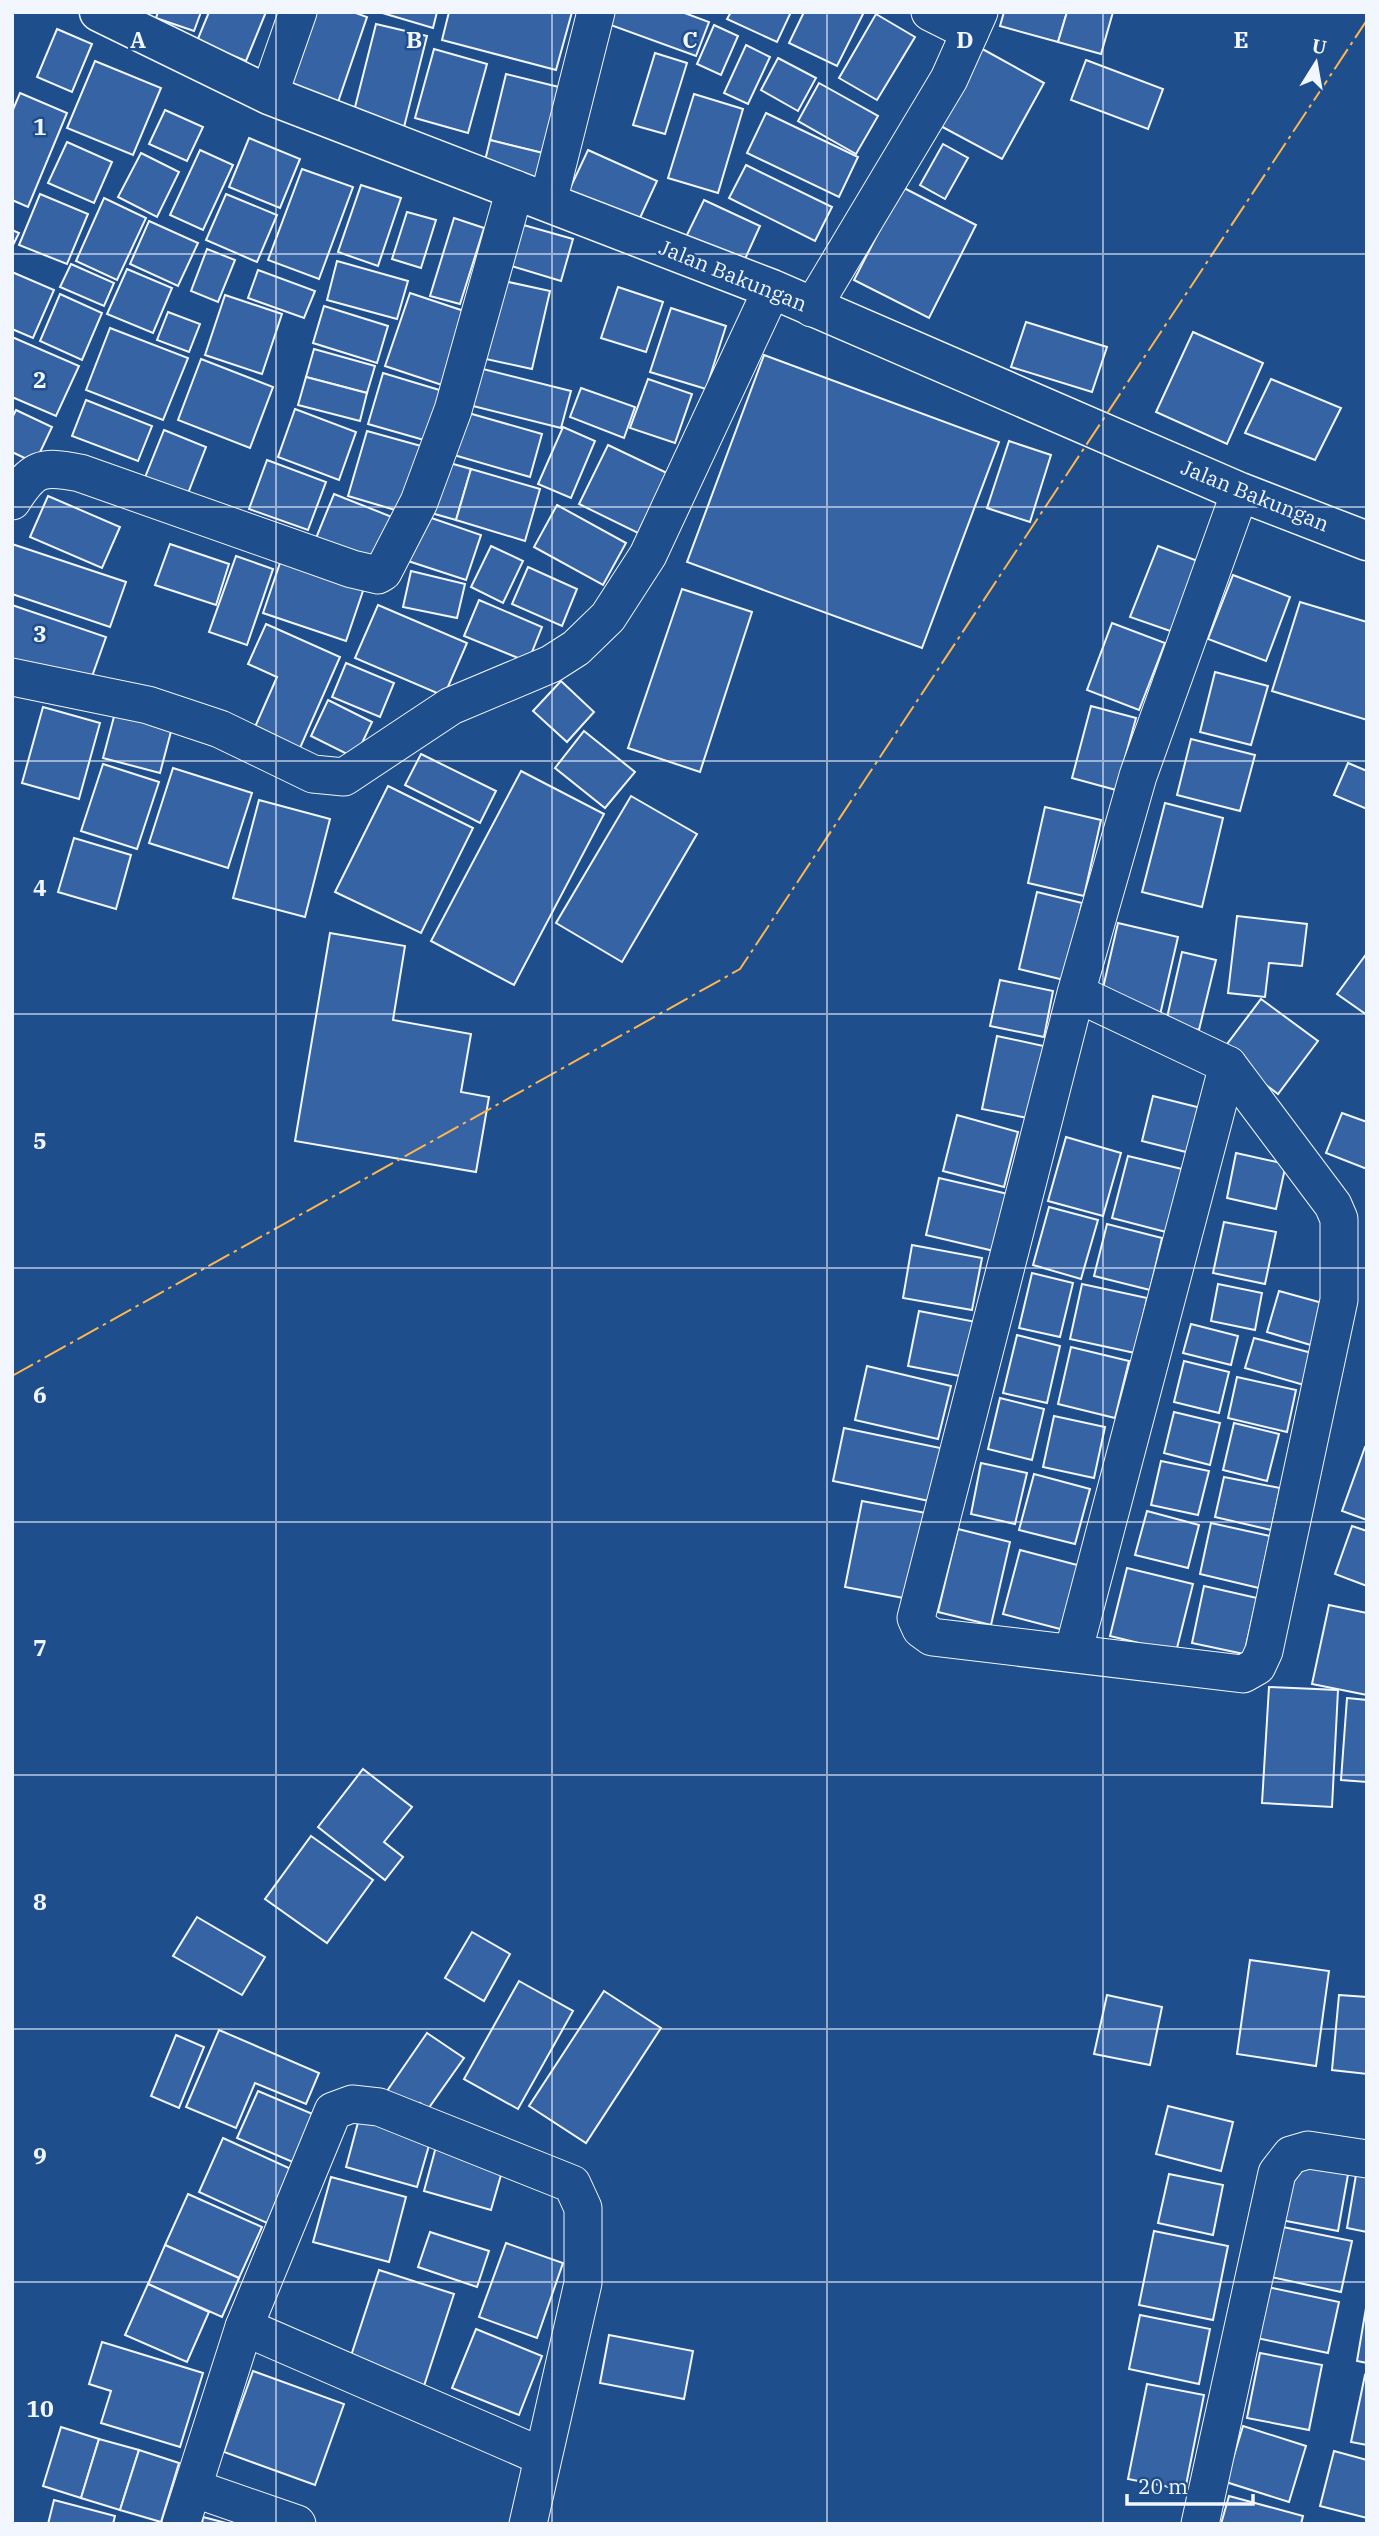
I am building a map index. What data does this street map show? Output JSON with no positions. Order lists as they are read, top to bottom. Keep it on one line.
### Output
{"streets":{"main road":["Jalan Bakungan"]},"scale_bar":"20 m","north":"top","grid":{"columns":["A","B","C","D","E"],"rows":["1","2","3","4","5","6","7","8","9","10"]}}
